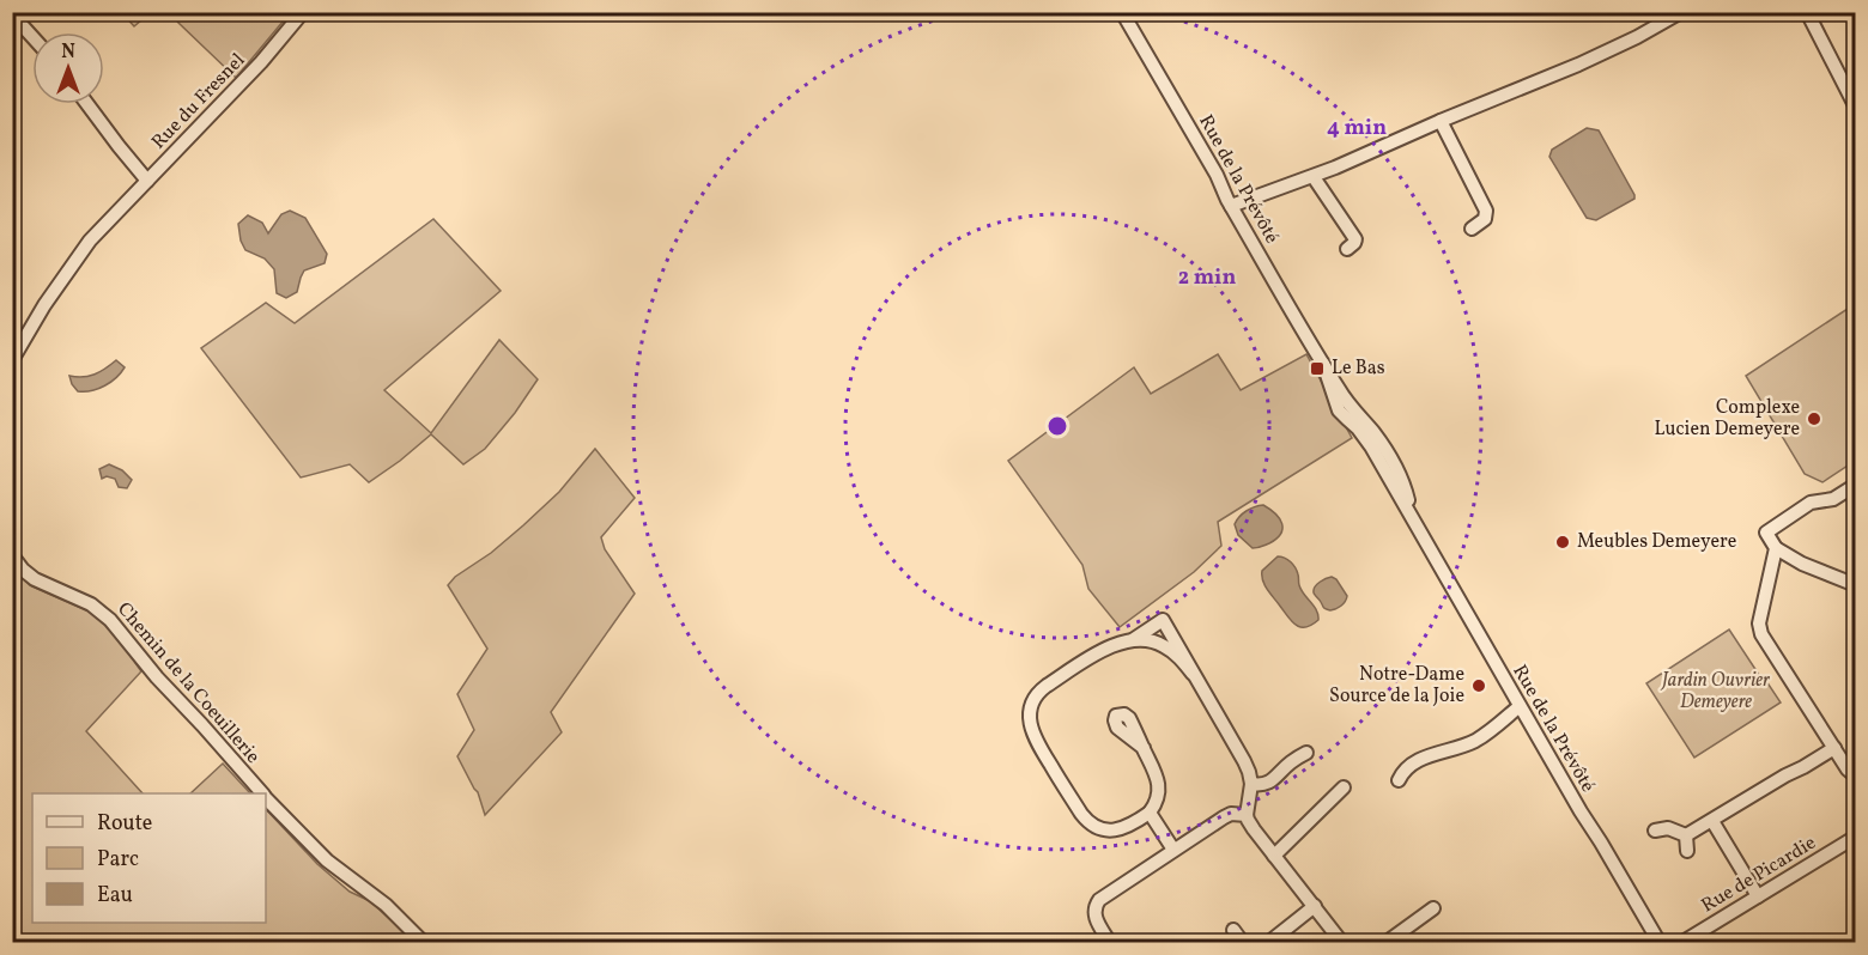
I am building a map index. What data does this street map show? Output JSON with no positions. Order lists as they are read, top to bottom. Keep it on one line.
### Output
{"streets":{"street":["Rue du Fresnel","Rue de la Prévôté","Chemin de la Coeuillerie","Rue de Picardie"]},"parks":["Jardin Ouvrier Demeyere"],"places":{"transit":["Le Bas"],"other":["Complexe Lucien Demeyere","Meubles Demeyere","Notre-Dame Source de la Joie"]},"legend":["Route","Parc","Eau"],"north":"top","rings":["4 min","2 min"]}
